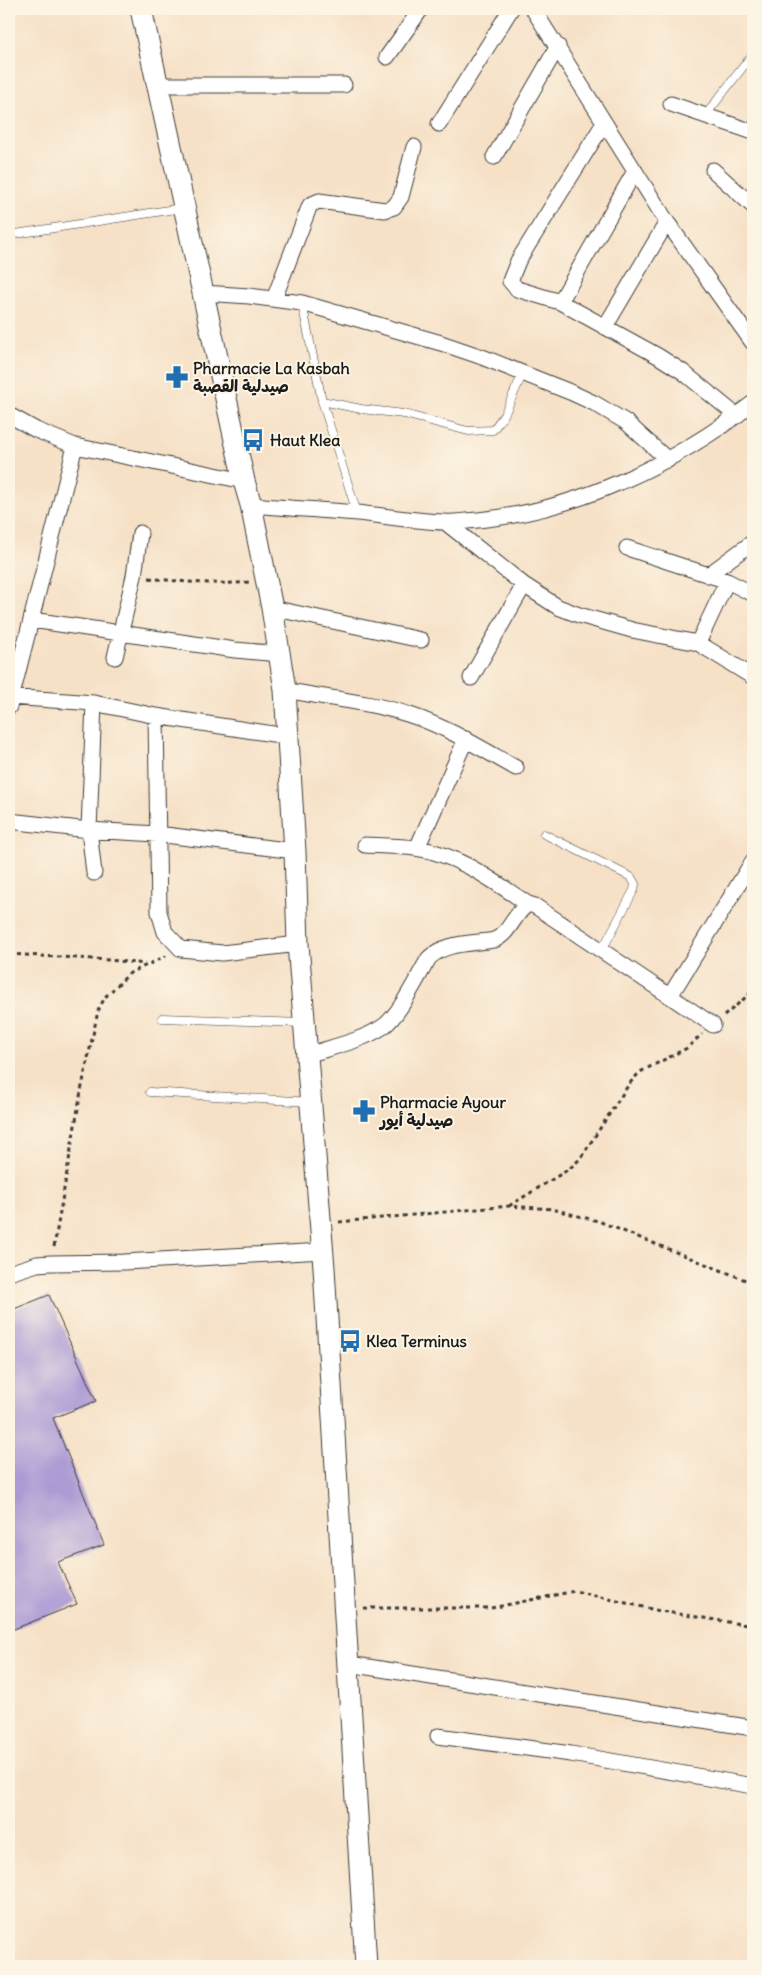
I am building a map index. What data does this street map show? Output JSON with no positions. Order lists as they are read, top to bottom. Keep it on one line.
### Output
{"places":{"pharmacy":["Pharmacie La Kasbah صيدلية القصبة","Pharmacie Ayour صيدلية أيور"],"bus stop":["Haut Klea","Klea Terminus"]}}
